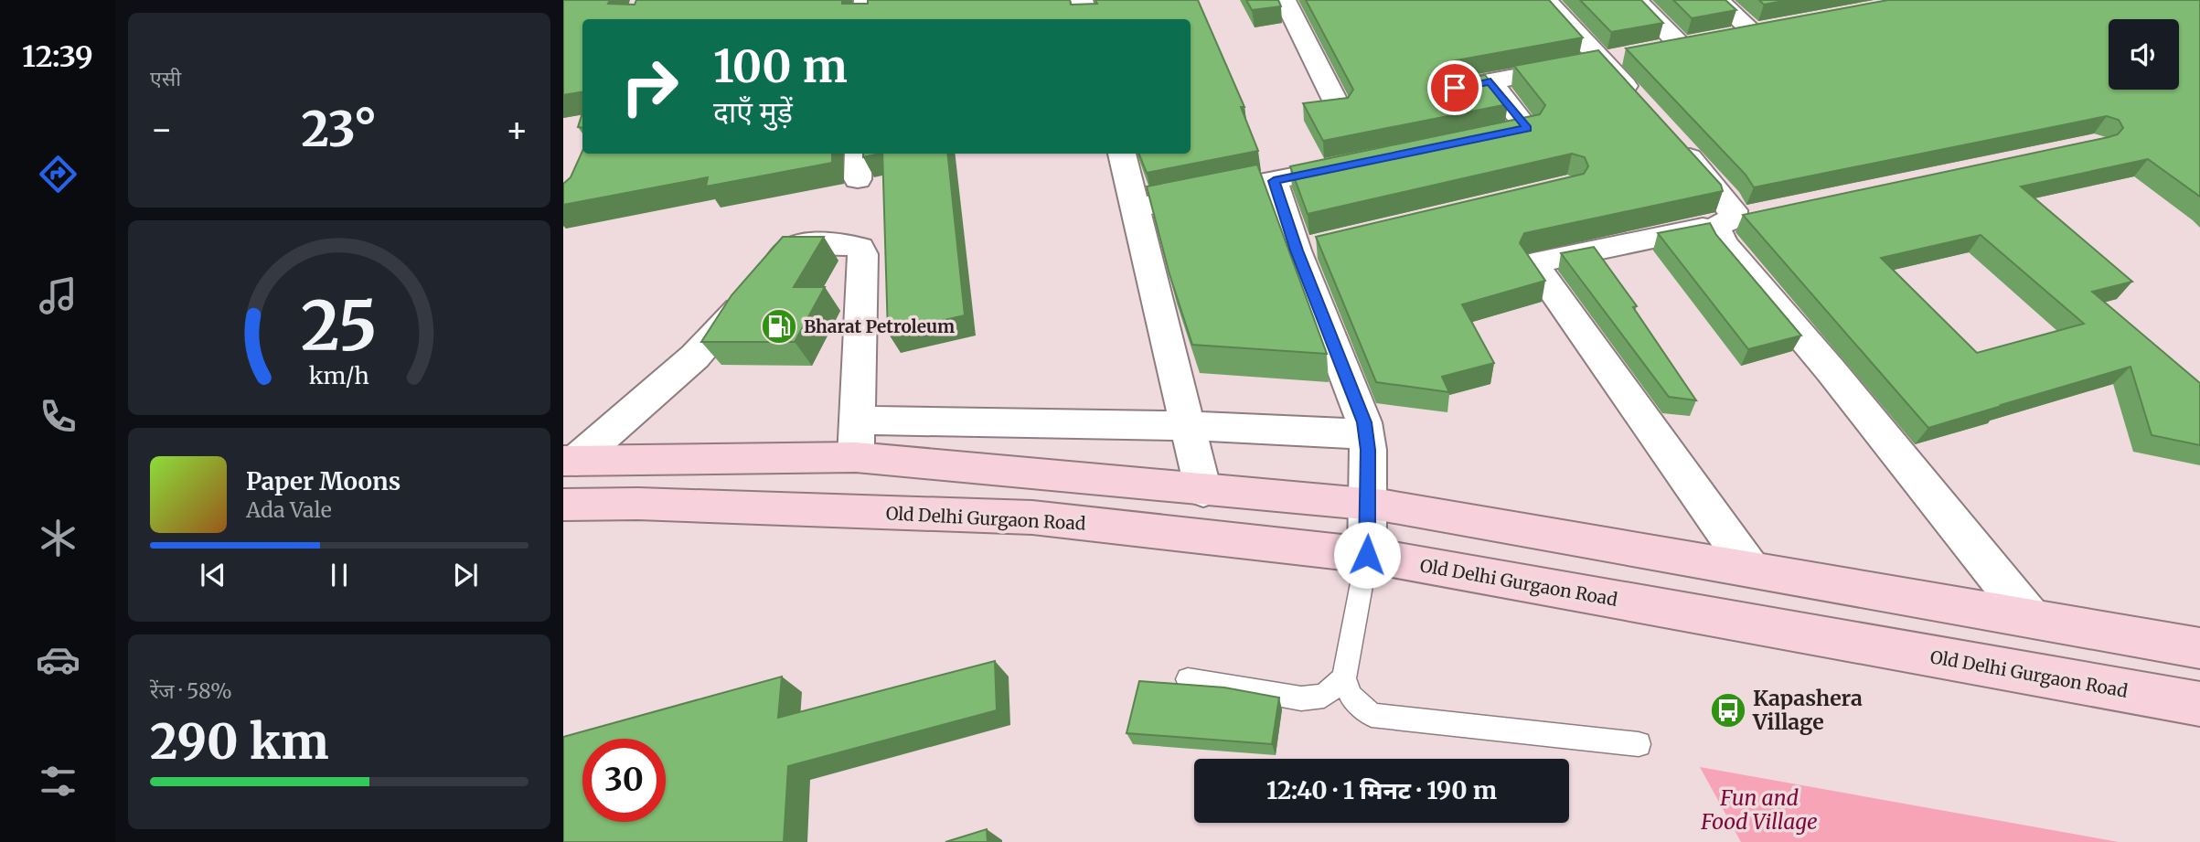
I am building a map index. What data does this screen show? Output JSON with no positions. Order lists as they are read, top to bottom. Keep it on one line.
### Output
{"streets":{"main road":["Old Delhi Gurgaon Road"]},"parks":["Fun and Food Village"],"places":{"fuel station":["Bharat Petroleum"],"bus stop":["Kapashera Village"]},"page":{"tabs":"12:39","tile":["एसी",["रेंज · 58%","290 km"]],"turn":["100 m","दाएँ मुड़ें"],"heat":["−","23°","+"],"song":["Paper Moons","Ada Vale"],"limit":"30","trip":"12:40 · 1 मिनट · 190 m","gauge":["25","km/h"]}}
